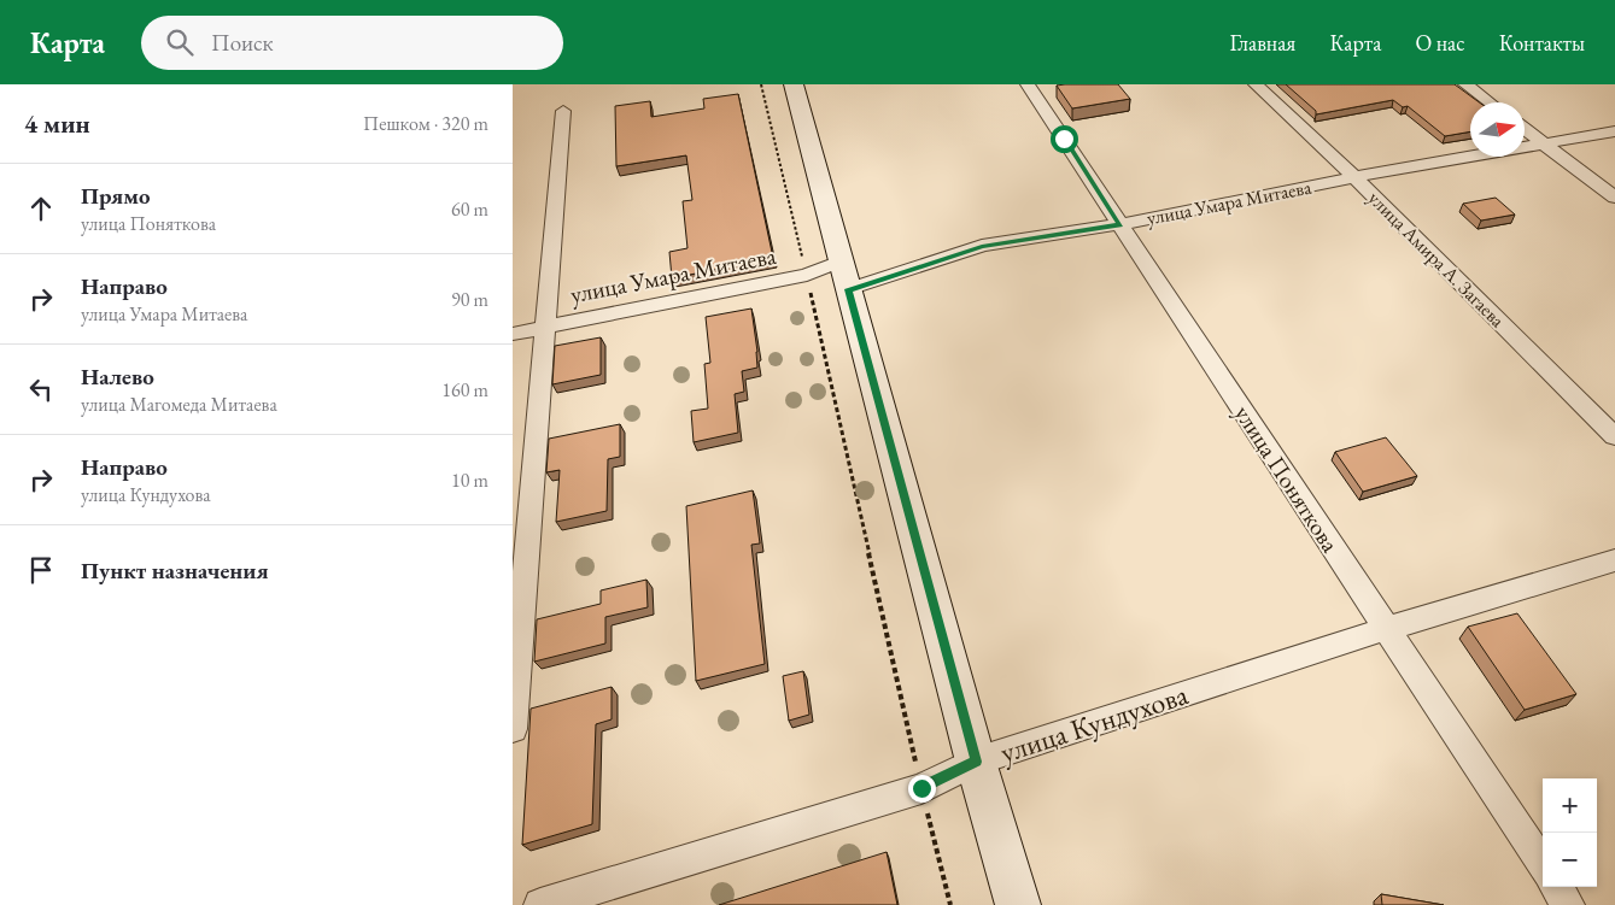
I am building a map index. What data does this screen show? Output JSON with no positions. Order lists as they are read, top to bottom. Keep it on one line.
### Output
{"streets":{"street":["улица Умара Митаева","улица Амира А. Загаева","улица Поняткова","улица Кундухова"]},"crossings":[["улица Умара Митаева","улица Амира А. Загаева"],["улица Умара Митаева","улица Поняткова"],["улица Поняткова","улица Кундухова"]],"north":"right","page":{"header":"Карта","search":"Поиск","nav":["Главная","Карта","О нас","Контакты"],"heading":["4 мин","Пешком · 320 m"],"list":[["Прямо","улица Поняткова","60 m"],["Направо","улица Умара Митаева","90 m"],["Налево","улица Магомеда Митаева","160 m"],["Направо","улица Кундухова","10 m"],"Пункт назначения"],"map_buttons":["+","−"]}}
